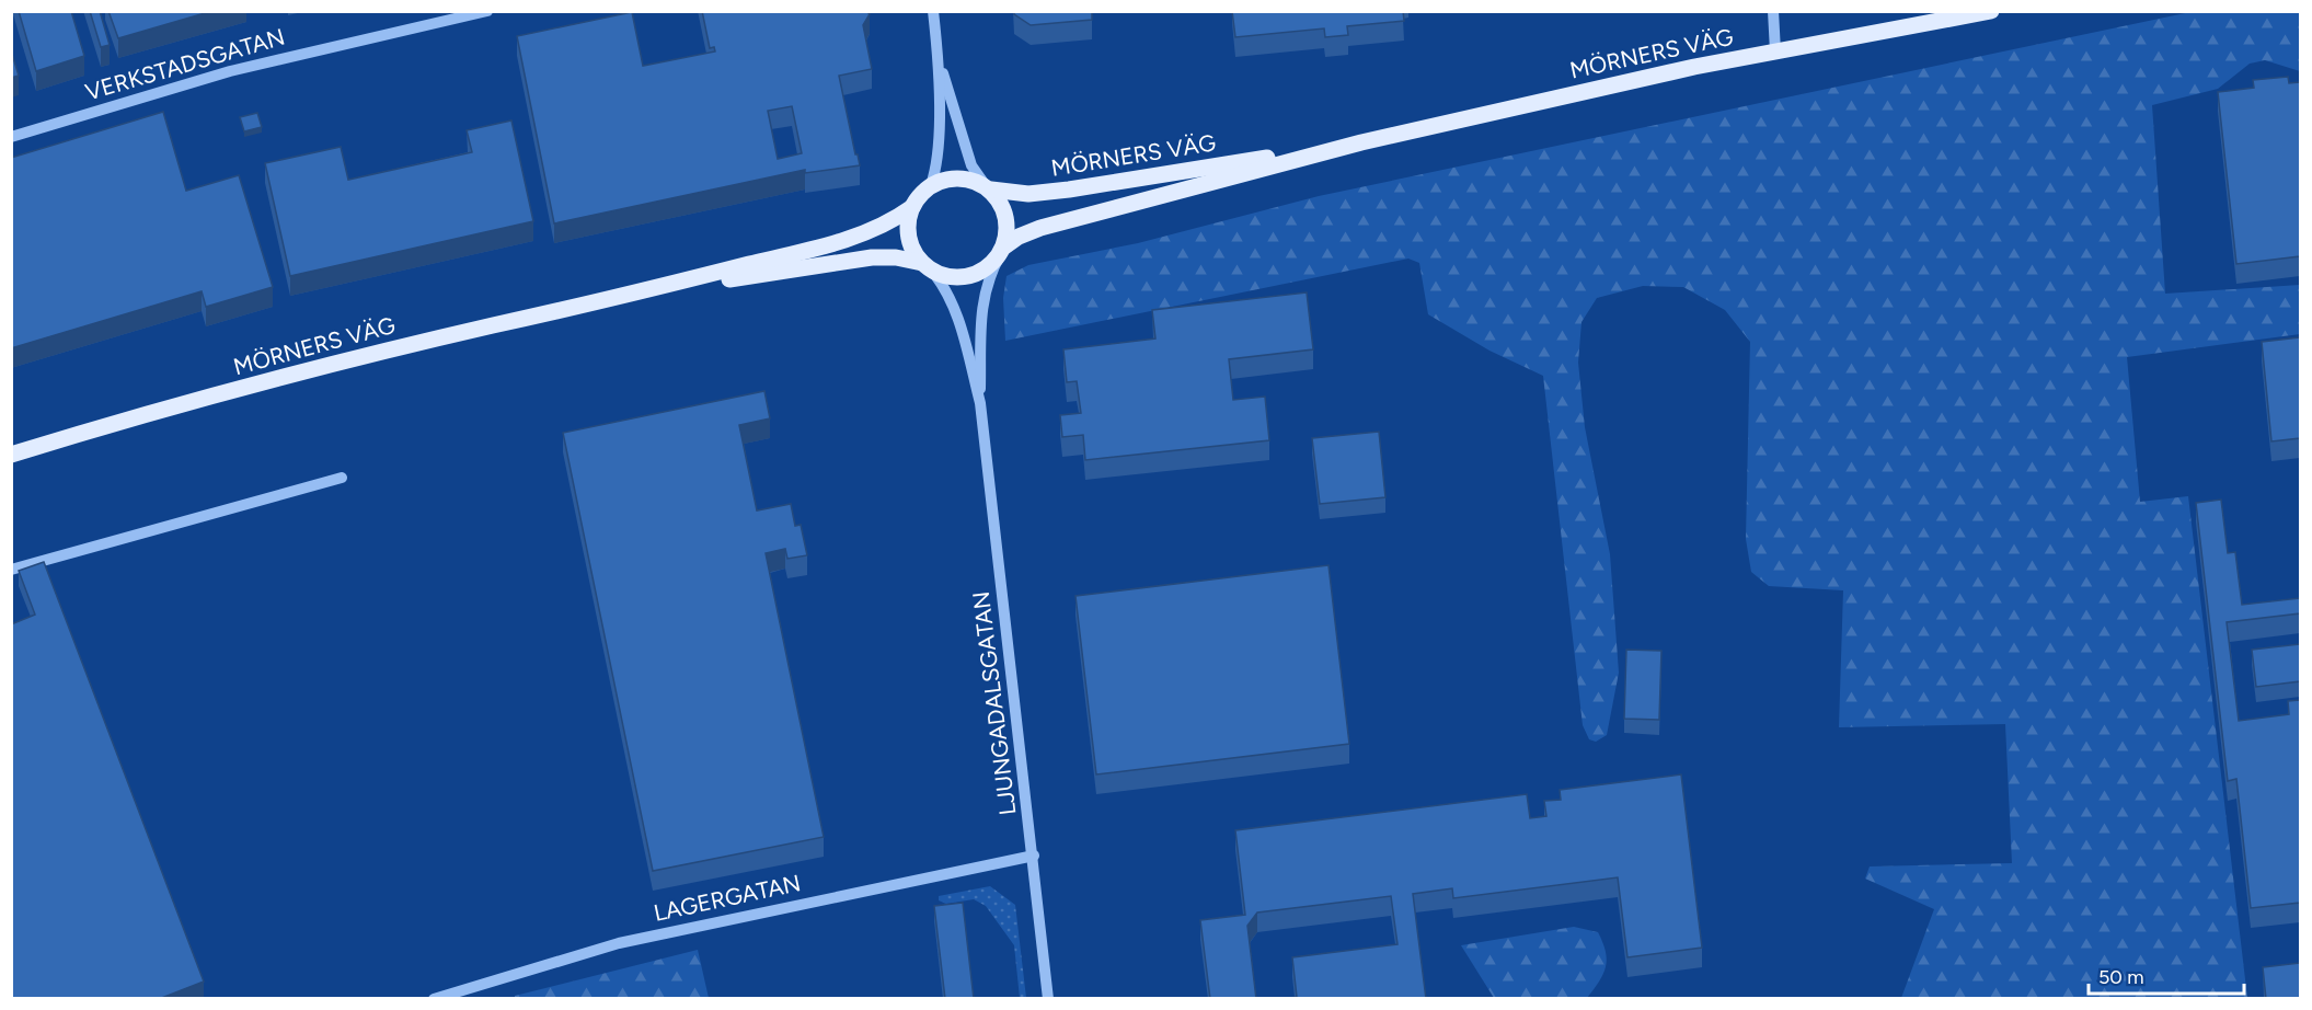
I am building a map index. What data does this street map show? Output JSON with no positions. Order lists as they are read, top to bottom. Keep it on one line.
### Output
{"streets":{"main road":["MÖRNERS VÄG"],"street":["VERKSTADSGATAN","LJUNGADALSGATAN","LAGERGATAN"]},"crossings":[["MÖRNERS VÄG","LJUNGADALSGATAN"],["LJUNGADALSGATAN","LAGERGATAN"]],"scale_bar":"50 m"}
